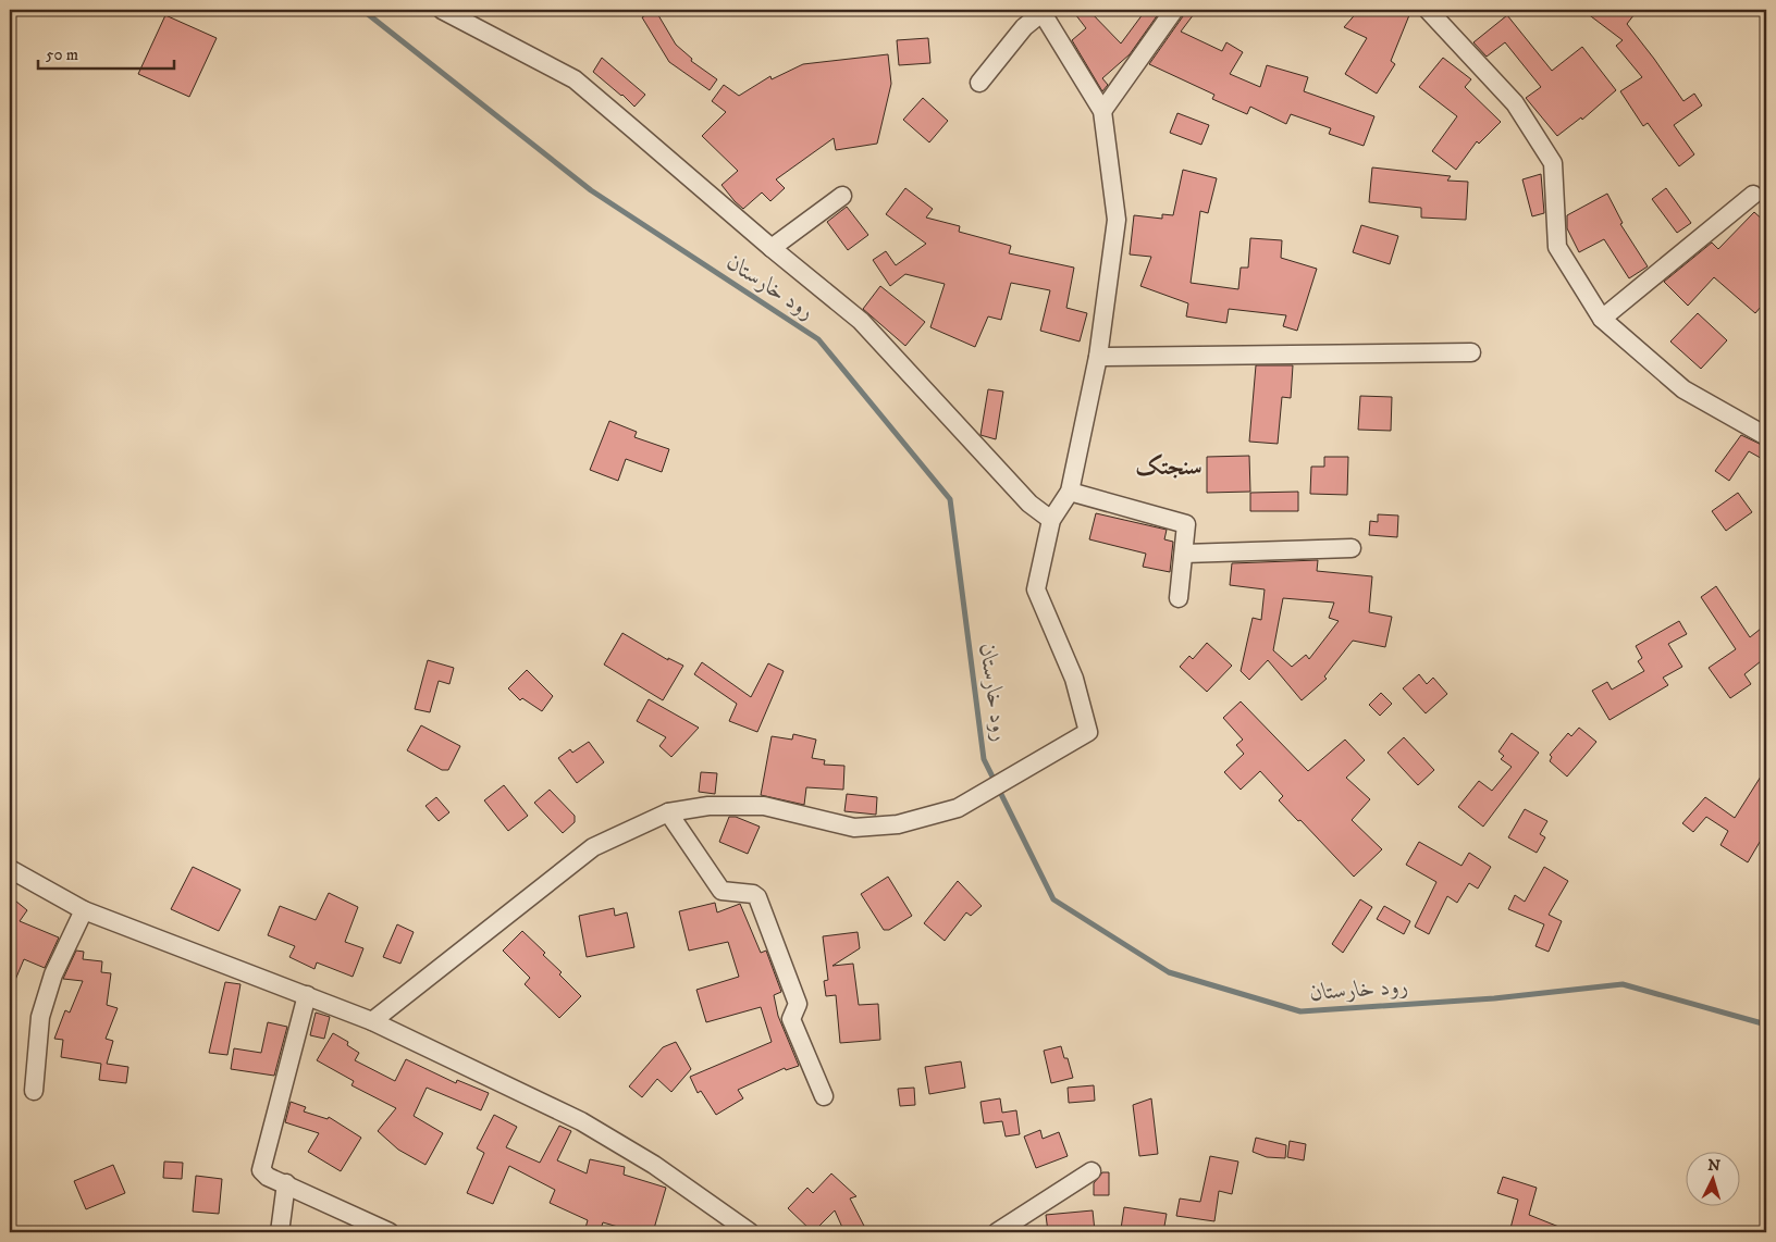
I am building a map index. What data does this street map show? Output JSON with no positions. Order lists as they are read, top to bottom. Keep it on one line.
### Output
{"districts":["سنجتک"],"water":["رود خارستان"],"scale_bar":"50 m","north":"top"}
